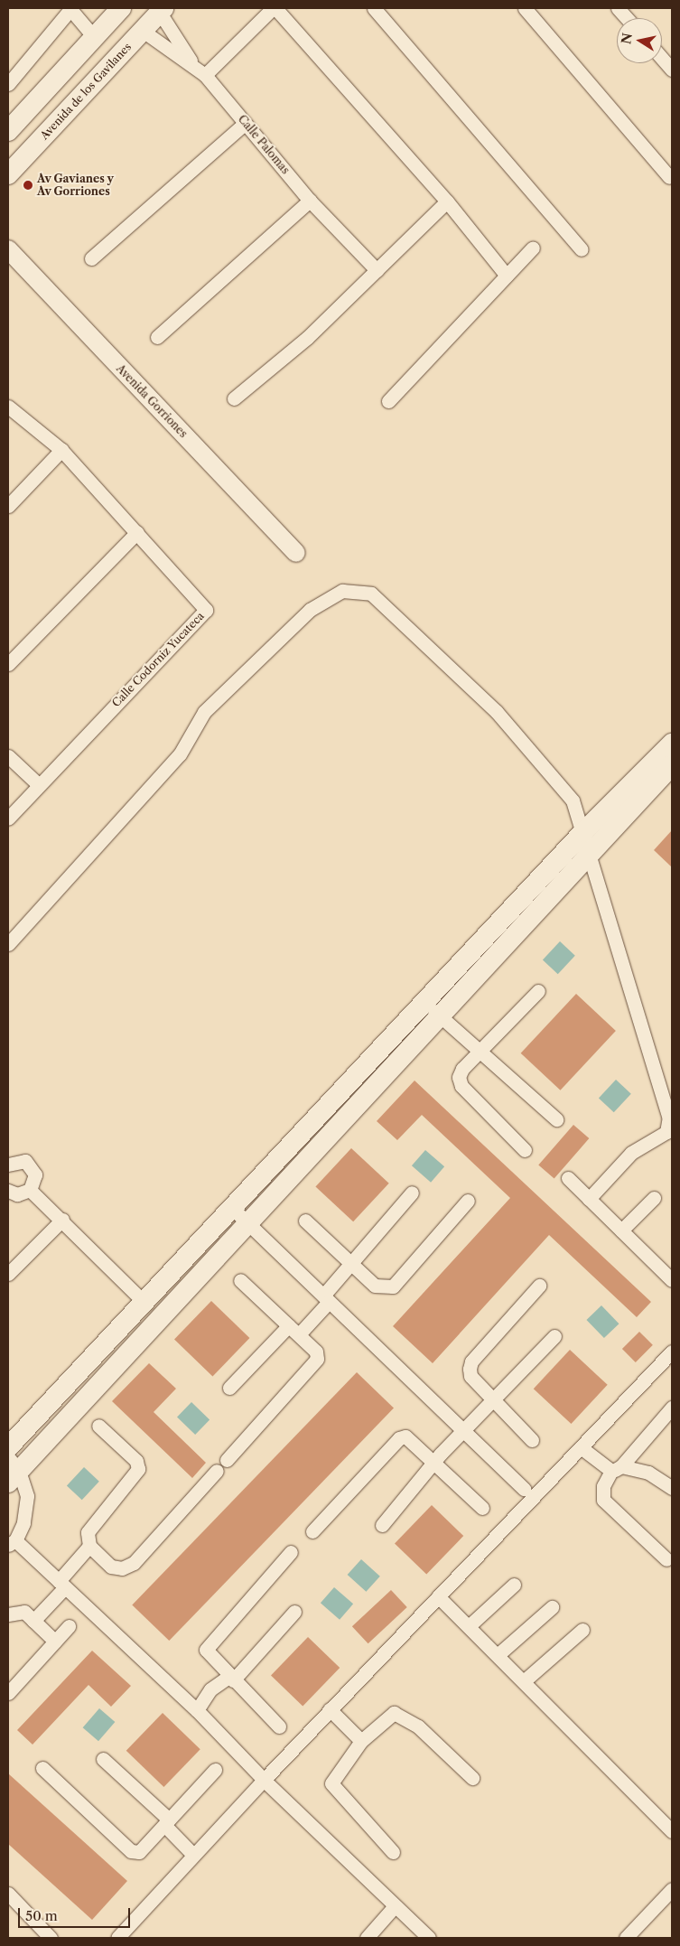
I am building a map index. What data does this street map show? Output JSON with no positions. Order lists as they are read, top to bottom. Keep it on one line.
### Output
{"streets":{"main road":["Avenida de los Gavilanes"],"street":["Calle Palomas","Avenida Gorriones","Calle Codorniz Yucateca"]},"crossings":[["Avenida de los Gavilanes","Calle Palomas"]],"places":["Av Gavianes y Av Gorriones"],"scale_bar":"50 m","north":"left"}
